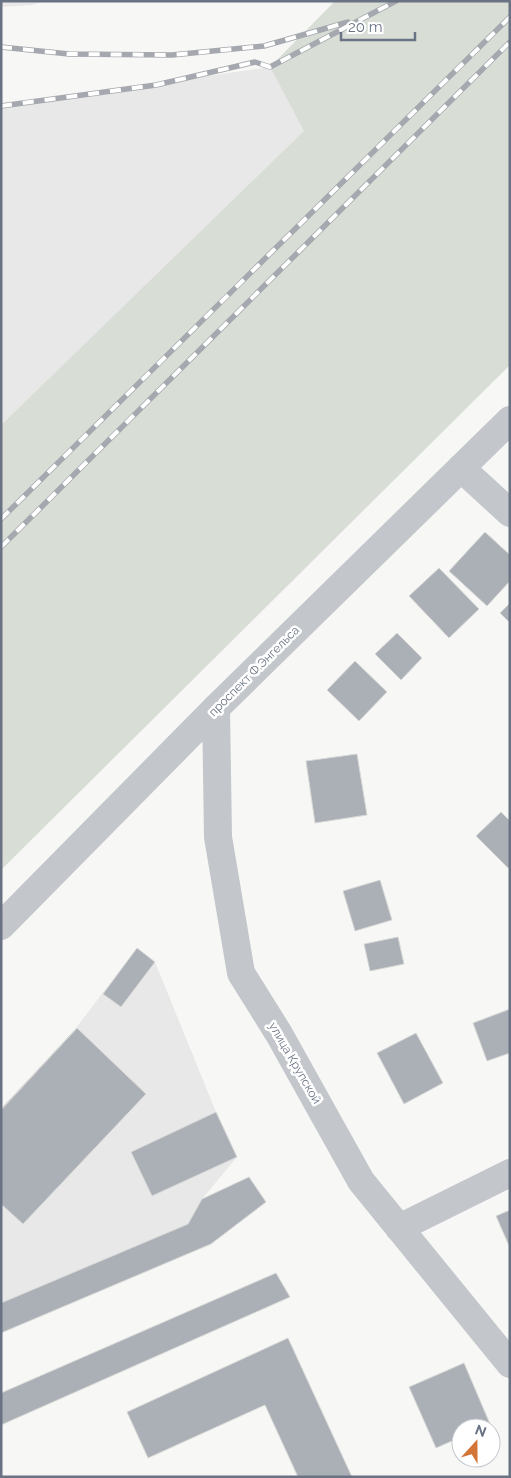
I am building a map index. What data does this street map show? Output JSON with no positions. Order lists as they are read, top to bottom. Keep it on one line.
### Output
{"streets":{"street":["проспект Ф.Энгельса","улица Крупской"]},"crossings":[["проспект Ф.Энгельса","улица Крупской"]],"scale_bar":"20 m","north":"top"}
